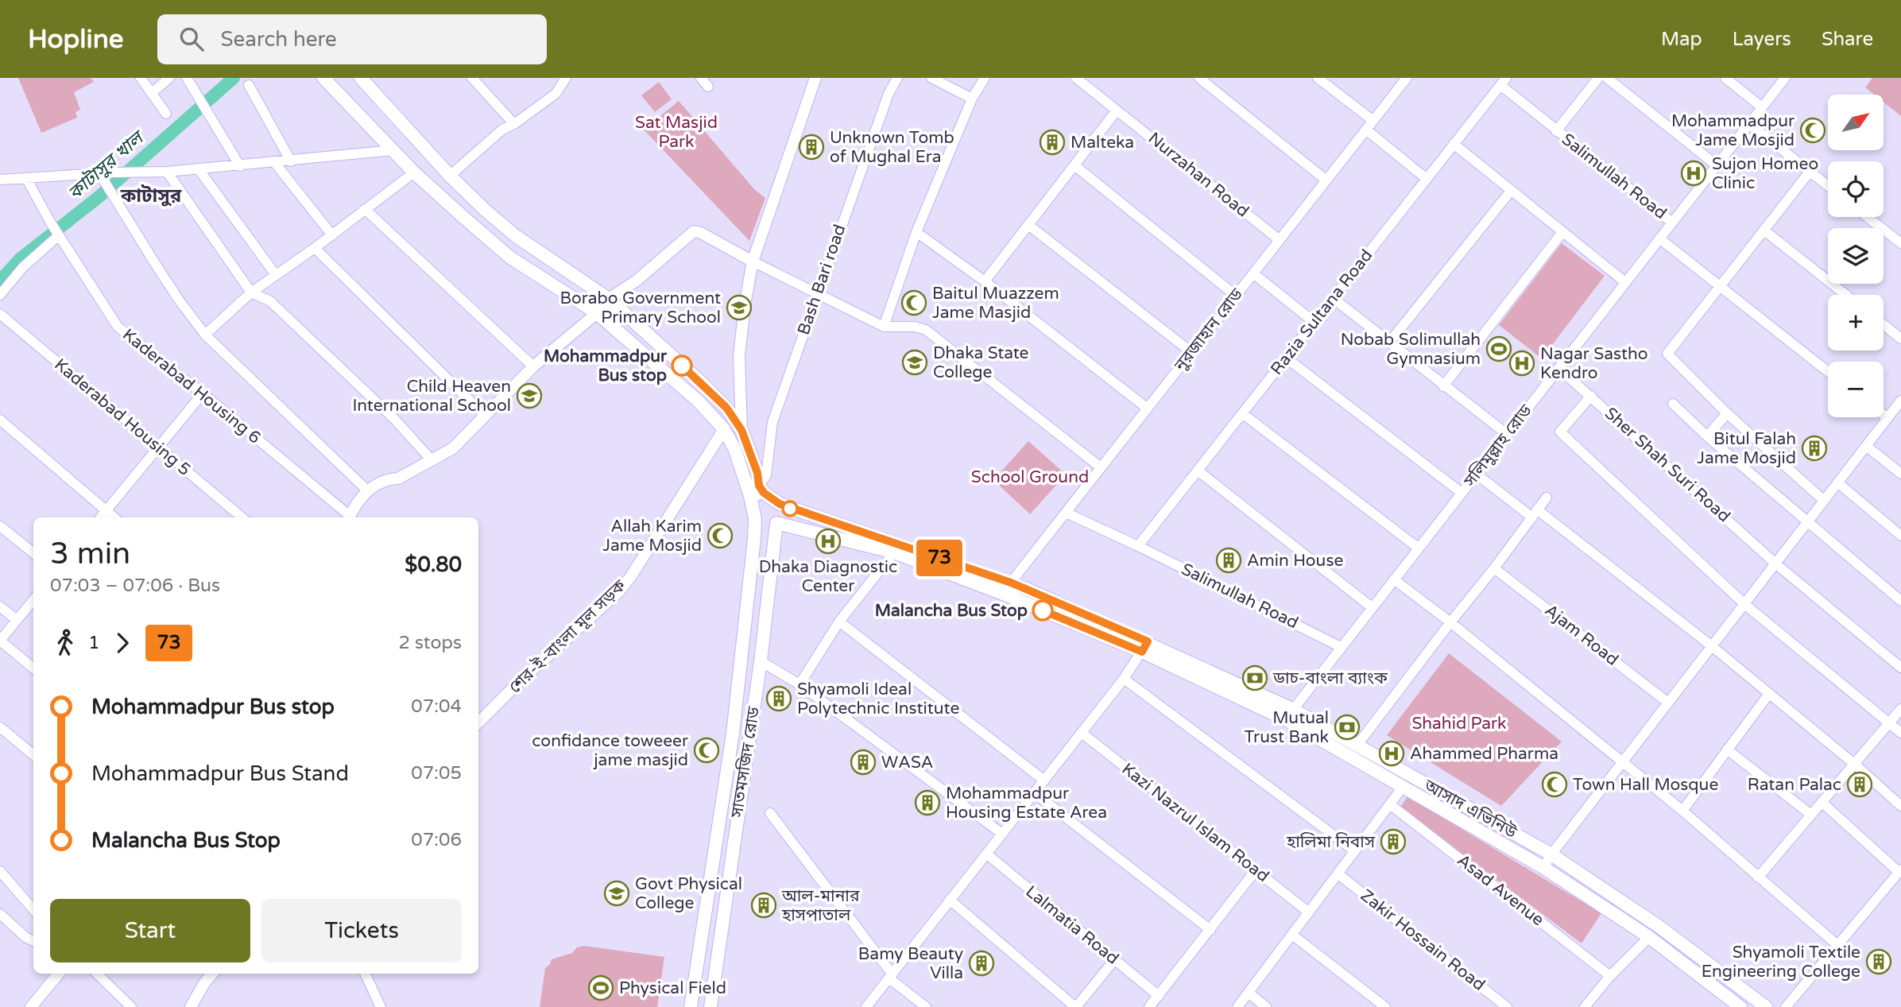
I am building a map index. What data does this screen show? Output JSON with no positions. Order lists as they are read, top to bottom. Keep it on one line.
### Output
{"streets":{"main road":["সাতমসজিদ রোড","আসাদ এভিনিউ"],"street":["Nurzahan Road","Salimullah Road","Bash Bari road","Razia Sultana Road","নুরজাহান রোড","Kaderabad Housing 6","Kaderabad Housing 5","সলিমুল্লাহ রোড","Sher Shah Suri Road","Ajam Road","শের-ই-বাংলা মূল সড়ক","Kazi Nazrul Islam Road","Asad Avenue","Lalmatia Road","Zakir Hossain Road"]},"crossings":[["Nurzahan Road","নুরজাহান রোড"],["Salimullah Road","Razia Sultana Road"],["Salimullah Road","নুরজাহান রোড"],["Salimullah Road","সলিমুল্লাহ রোড"],["Bash Bari road","আসাদ এভিনিউ"],["নুরজাহান রোড","আসাদ এভিনিউ"],["সলিমুল্লাহ রোড","Sher Shah Suri Road"],["সলিমুল্লাহ রোড","আসাদ এভিনিউ"],["শের-ই-বাংলা মূল সড়ক","সাতমসজিদ রোড"],["সাতমসজিদ রোড","আসাদ এভিনিউ"]],"districts":["কাটাসুর"],"water":["কাটাসুর খাল"],"parks":["Sat Masjid Park","School Ground","Shahid Park"],"places":{"mosque":["Mohammadpur Jame Mosjid","Baitul Muazzem Jame Masjid","Allah Karim Jame Mosjid","confidance toweeer jame masjid","Town Hall Mosque"],"building":["Malteka","Unknown Tomb of Mughal Era","Bitul Falah Jame Mosjid","Amin House","Shyamoli Ideal Polytechnic Institute","WASA","Ratan Palac","Mohammadpur Housing Estate Area","হালিমা নিবাস","আল-মানার হাসপাতাল","Shyamoli Textile Engineering College","Bamy Beauty Villa"],"hospital":["Sujon Homeo Clinic","Nagar Sastho Kendro","Dhaka Diagnostic Center","Ahammed Pharma"],"school or university":["Borabo Government Primary School","Dhaka State College","Child Heaven International School","Govt Physical College"],"sports":["Nobab Solimullah Gymnasium","Physical Field"],"other":["Mohammadpur Bus stop","Malancha Bus Stop"],"bank":["ডাচ-বাংলা ব্যাংক","Mutual Trust Bank"]},"lines":["bus line 73"],"north":"top right","page":{"header":"Hopline","search":"Search here","nav":["Map","Layers","Share"],"on_map":"73","map_buttons":["+","−"],"heading":["3 min","07:03 – 07:06 · Bus","$0.80"],"legs":["1","73","2 stops"],"list":[{"name":"Mohammadpur Bus stop","value":"07:04"},{"name":"Mohammadpur Bus Stand","value":"07:05"},{"name":"Malancha Bus Stop","value":"07:06"}],"buttons":["Start","Tickets"]}}
